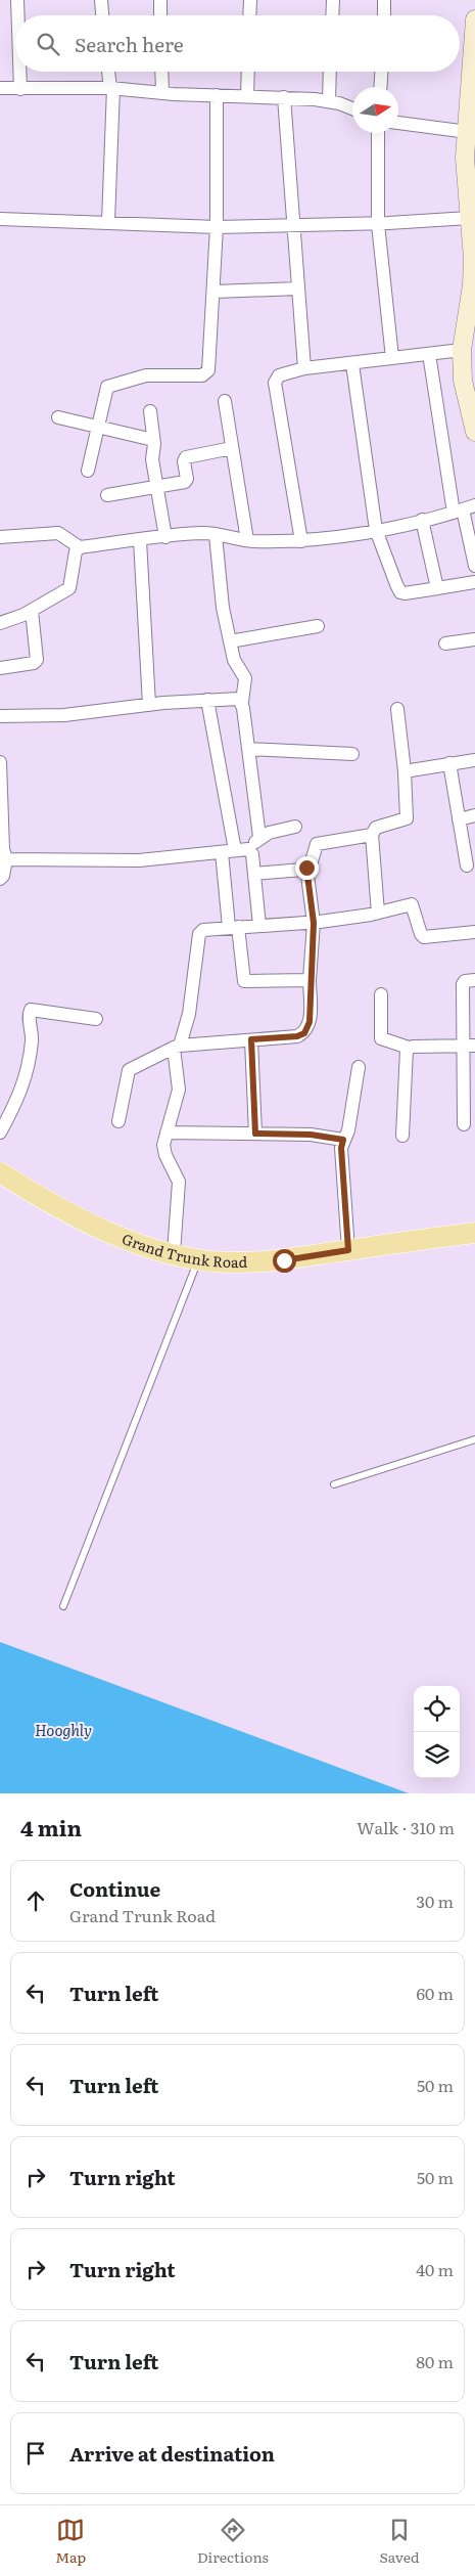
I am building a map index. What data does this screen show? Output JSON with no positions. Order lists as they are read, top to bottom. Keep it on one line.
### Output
{"streets":{"main road":["Grand Trunk Road"]},"water":["Hooghly"],"north":"right","page":{"search":"Search here","heading":["4 min","Walk · 310 m"],"list":[["Continue","Grand Trunk Road","30 m"],["Turn left","60 m"],["Turn left","50 m"],["Turn right","50 m"],["Turn right","40 m"],["Turn left","80 m"],"Arrive at destination"],"nav":["Map","Directions","Saved"]}}
